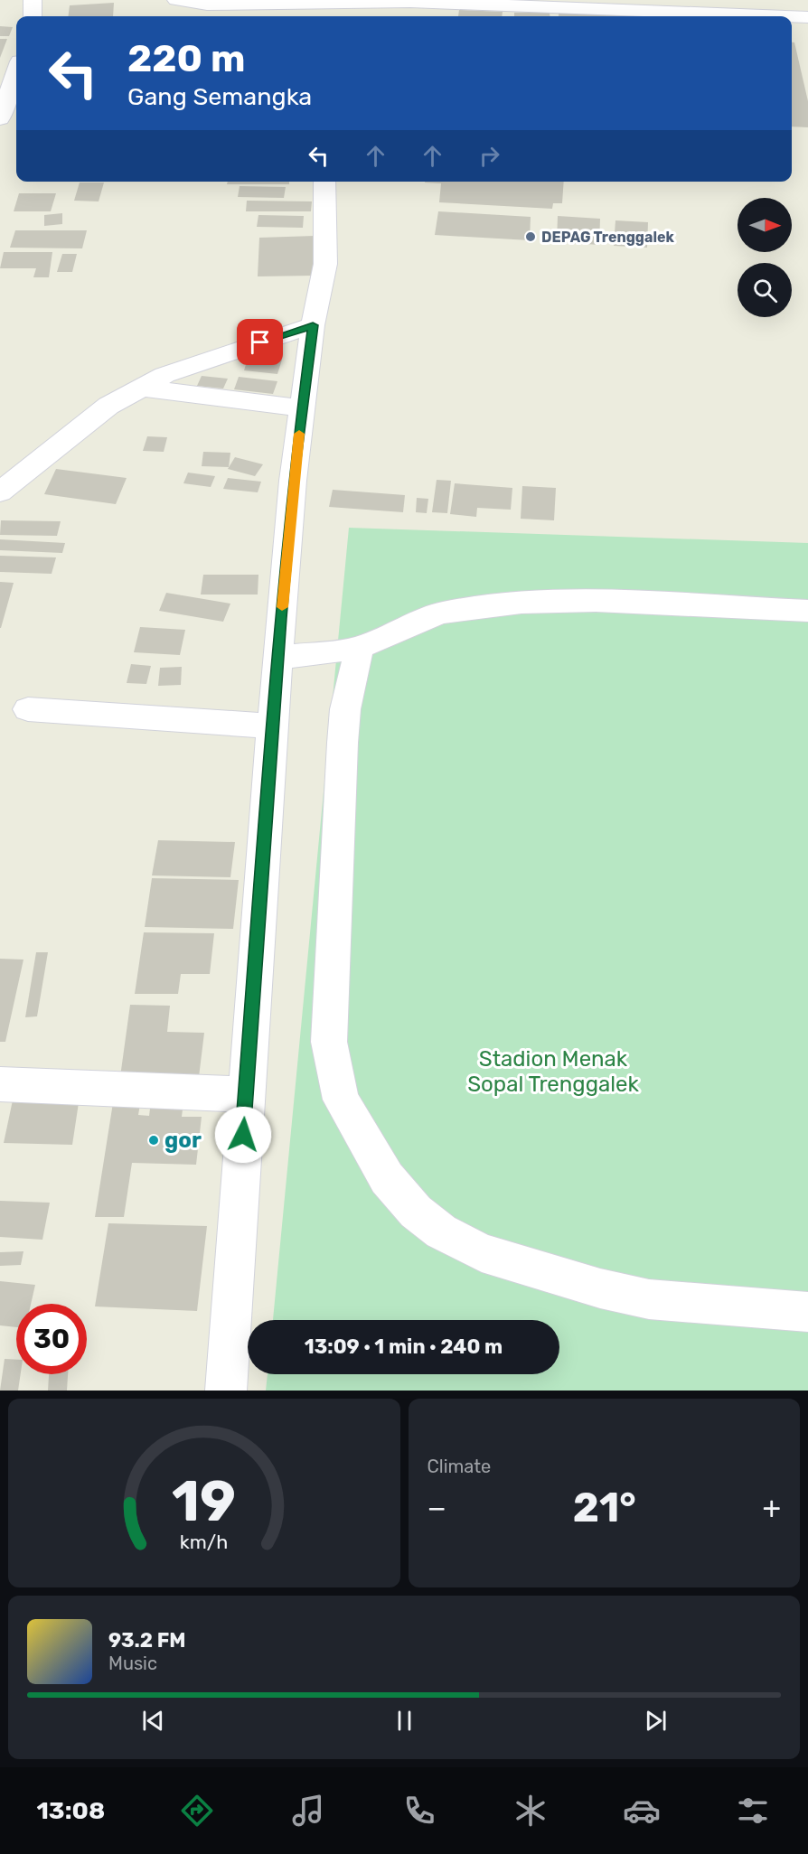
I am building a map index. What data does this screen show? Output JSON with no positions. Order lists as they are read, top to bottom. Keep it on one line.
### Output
{"parks":["Stadion Menak Sopal Trenggalek"],"places":["DEPAG Trenggalek","gor"],"north":"right","page":{"turn":["220 m","Gang Semangka"],"limit":"30","trip":"13:09 · 1 min · 240 m","tile":"Climate","heat":["−","21°","+"],"song":["93.2 FM","Music"],"tabs":"13:08","gauge":["19","km/h"]}}
